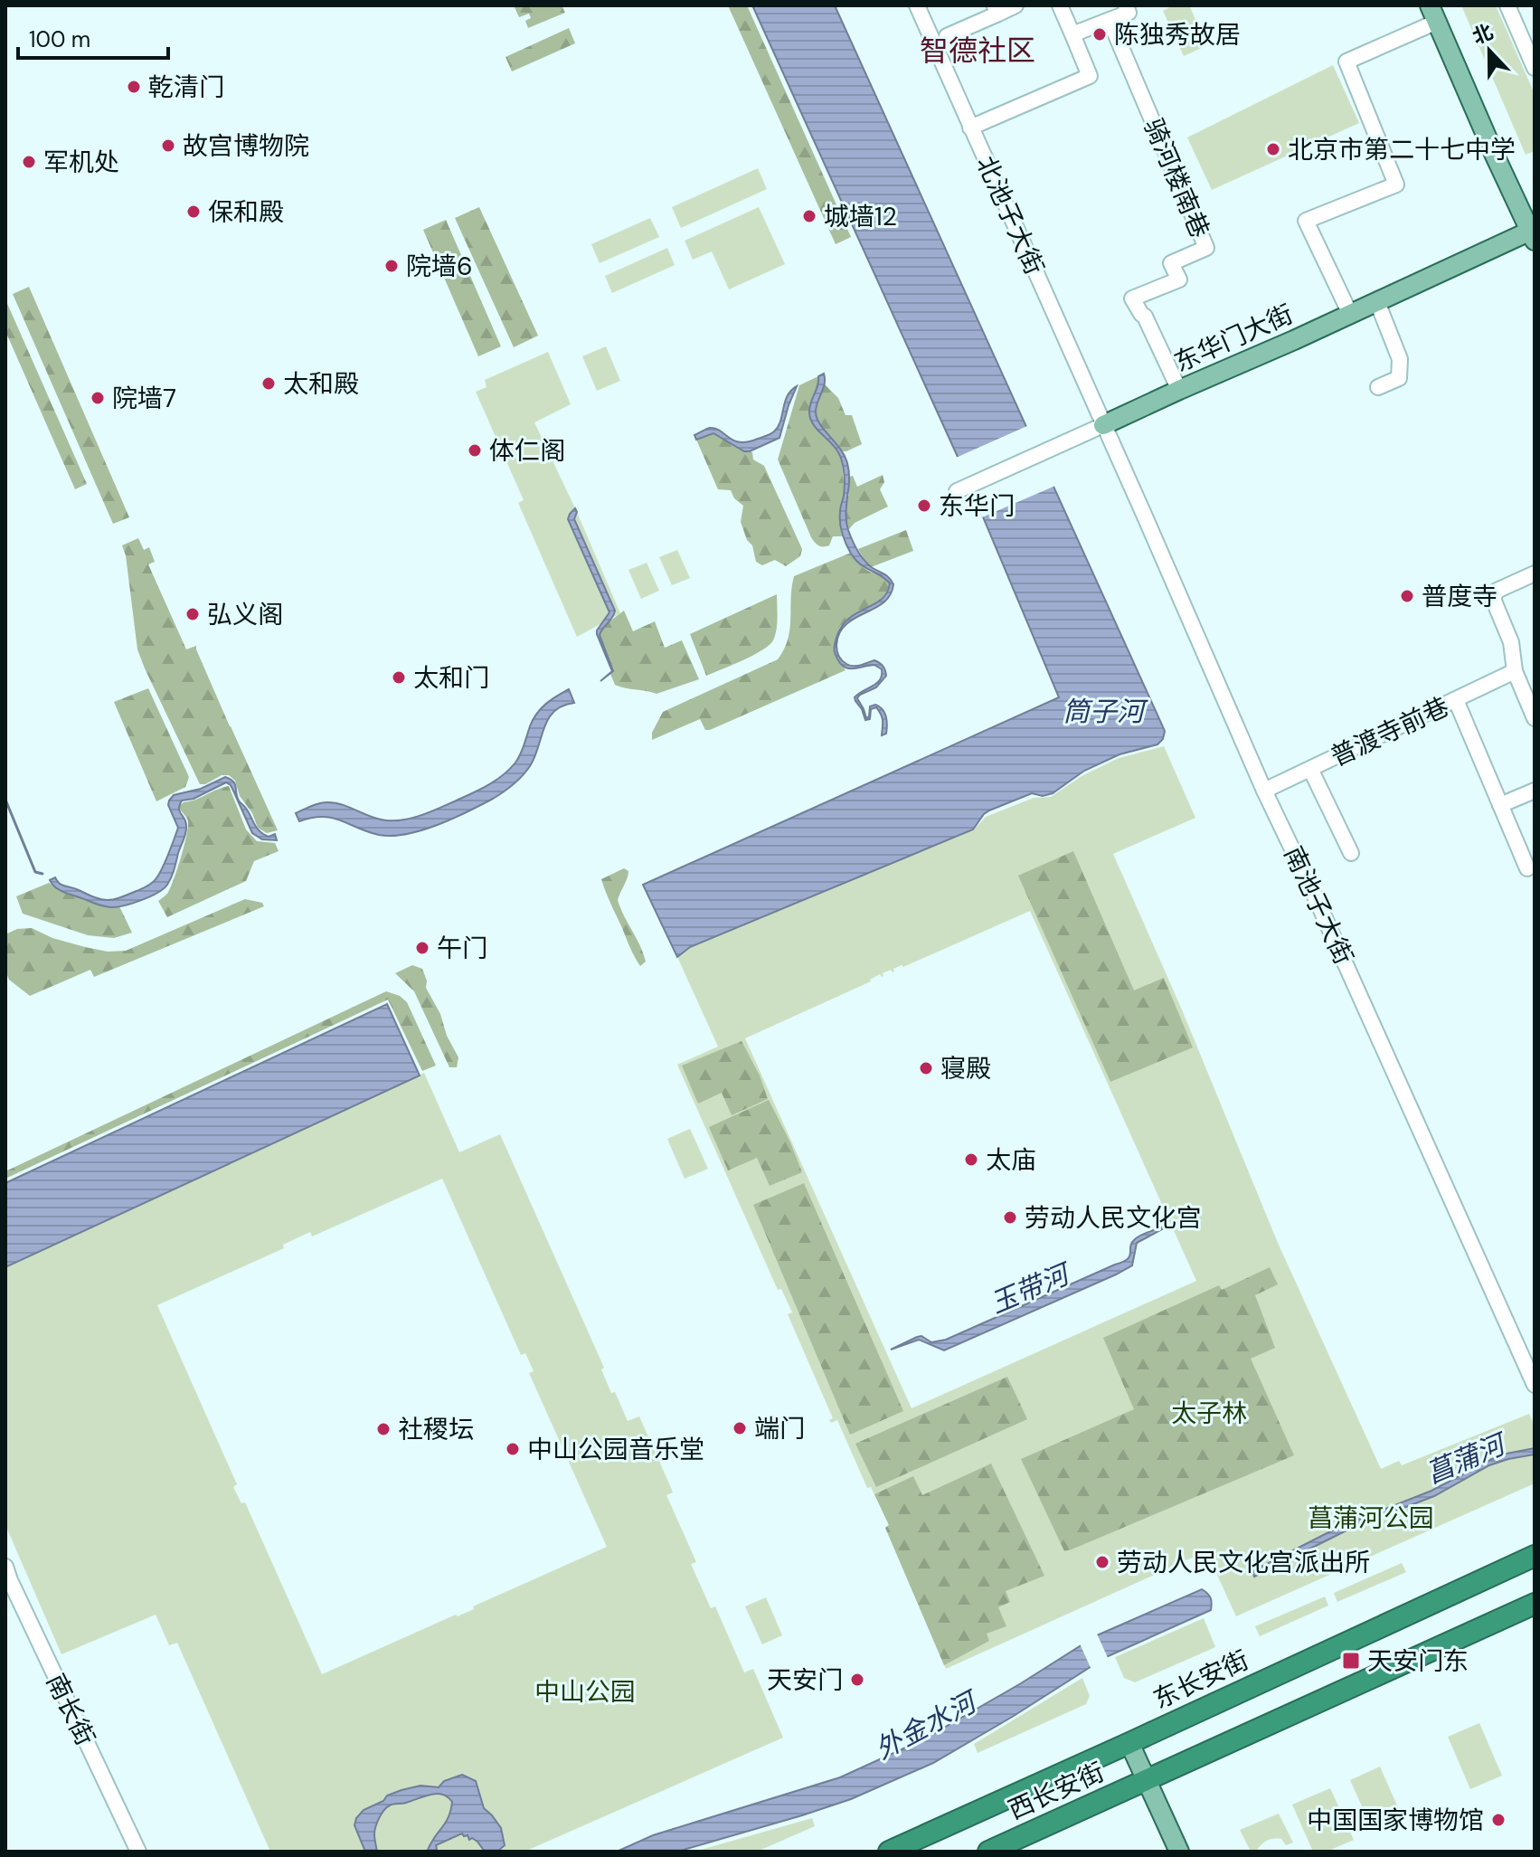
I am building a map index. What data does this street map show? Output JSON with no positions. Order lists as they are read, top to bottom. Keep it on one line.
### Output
{"streets":{"highway":["东长安街","西长安街"],"main road":["东华门大街"],"street":["骑河楼南巷","北池子大街","普渡寺前巷","南池子大街","南长街"]},"crossings":[["骑河楼南巷","东华门大街"],["北池子大街","东华门大街"],["北池子大街","南池子大街"],["东华门大街","南池子大街"],["普渡寺前巷","南池子大街"]],"districts":["智德社区"],"water":["筒子河","玉带河","菖蒲河","外金水河"],"parks":["太子林","菖蒲河公园","中山公园"],"places":{"other":["陈独秀故居","乾清门","故宫博物院","北京市第二十七中学","军机处","保和殿","城墙12","院墙6","太和殿","院墙7","体仁阁","东华门","普度寺","弘义阁","太和门","午门","寝殿","太庙","劳动人民文化宫","端门","社稷坛","中山公园音乐堂","劳动人民文化宫派出所","天安门","中国国家博物馆"],"transit":["天安门东"]},"scale_bar":"100 m","north":"top"}
